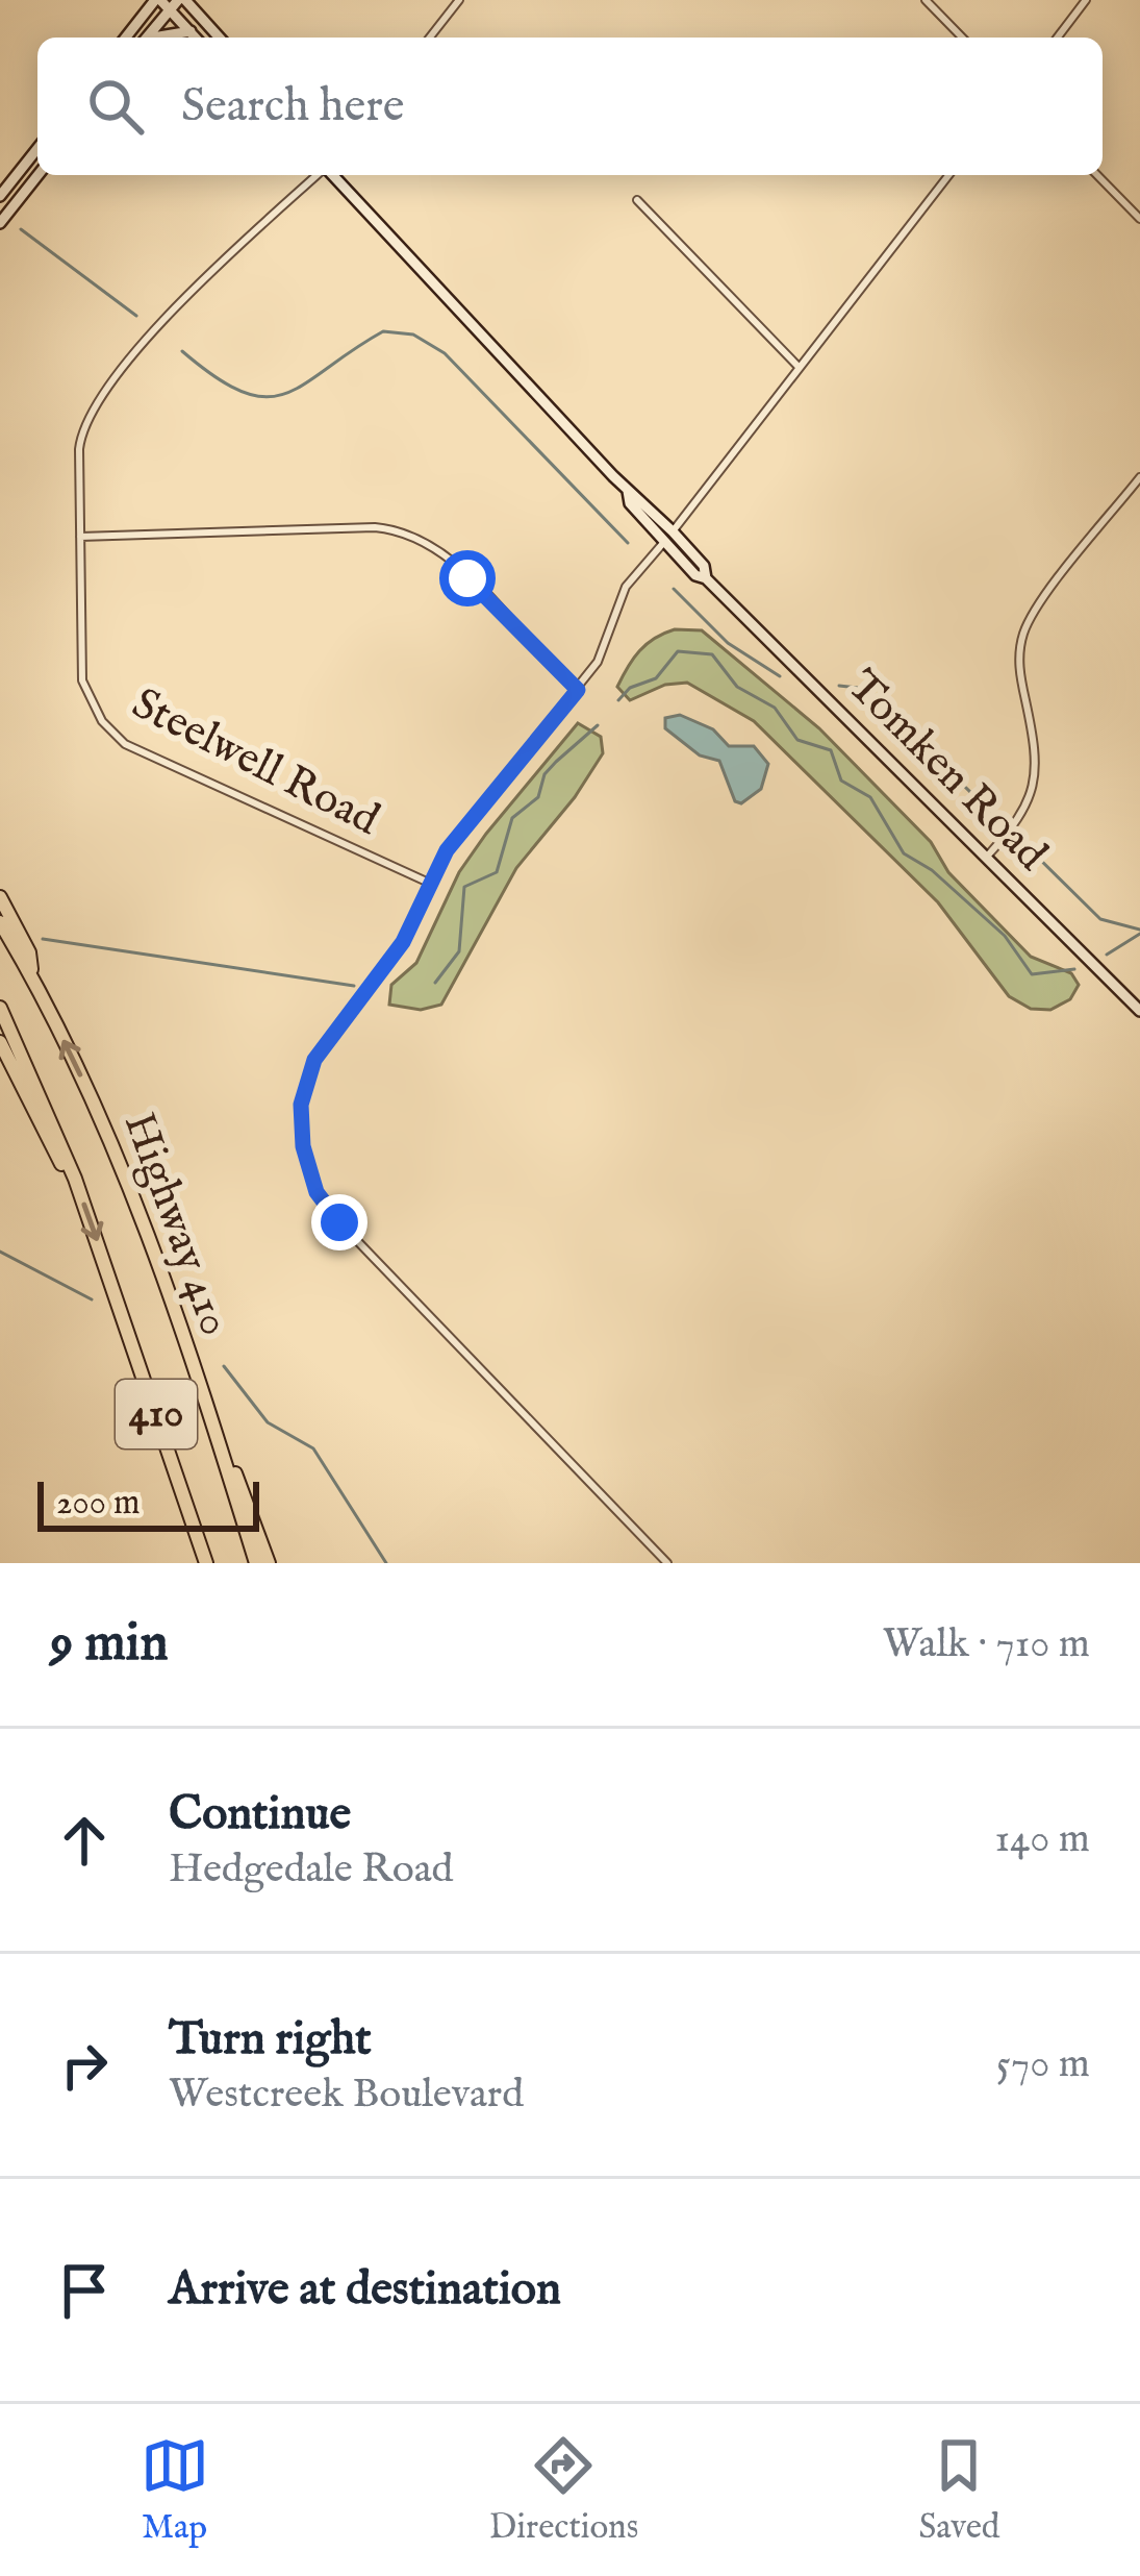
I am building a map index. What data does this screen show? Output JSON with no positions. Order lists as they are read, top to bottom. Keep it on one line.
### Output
{"streets":{"highway":["Highway 410","410"],"main road":["Tomken Road"],"street":["Steelwell Road"]},"scale_bar":"200 m","page":{"search":"Search here","scale":"200 m","heading":["9 min","Walk · 710 m"],"list":[["Continue","Hedgedale Road","140 m"],["Turn right","Westcreek Boulevard","570 m"],"Arrive at destination"],"nav":["Map","Directions","Saved"]}}
